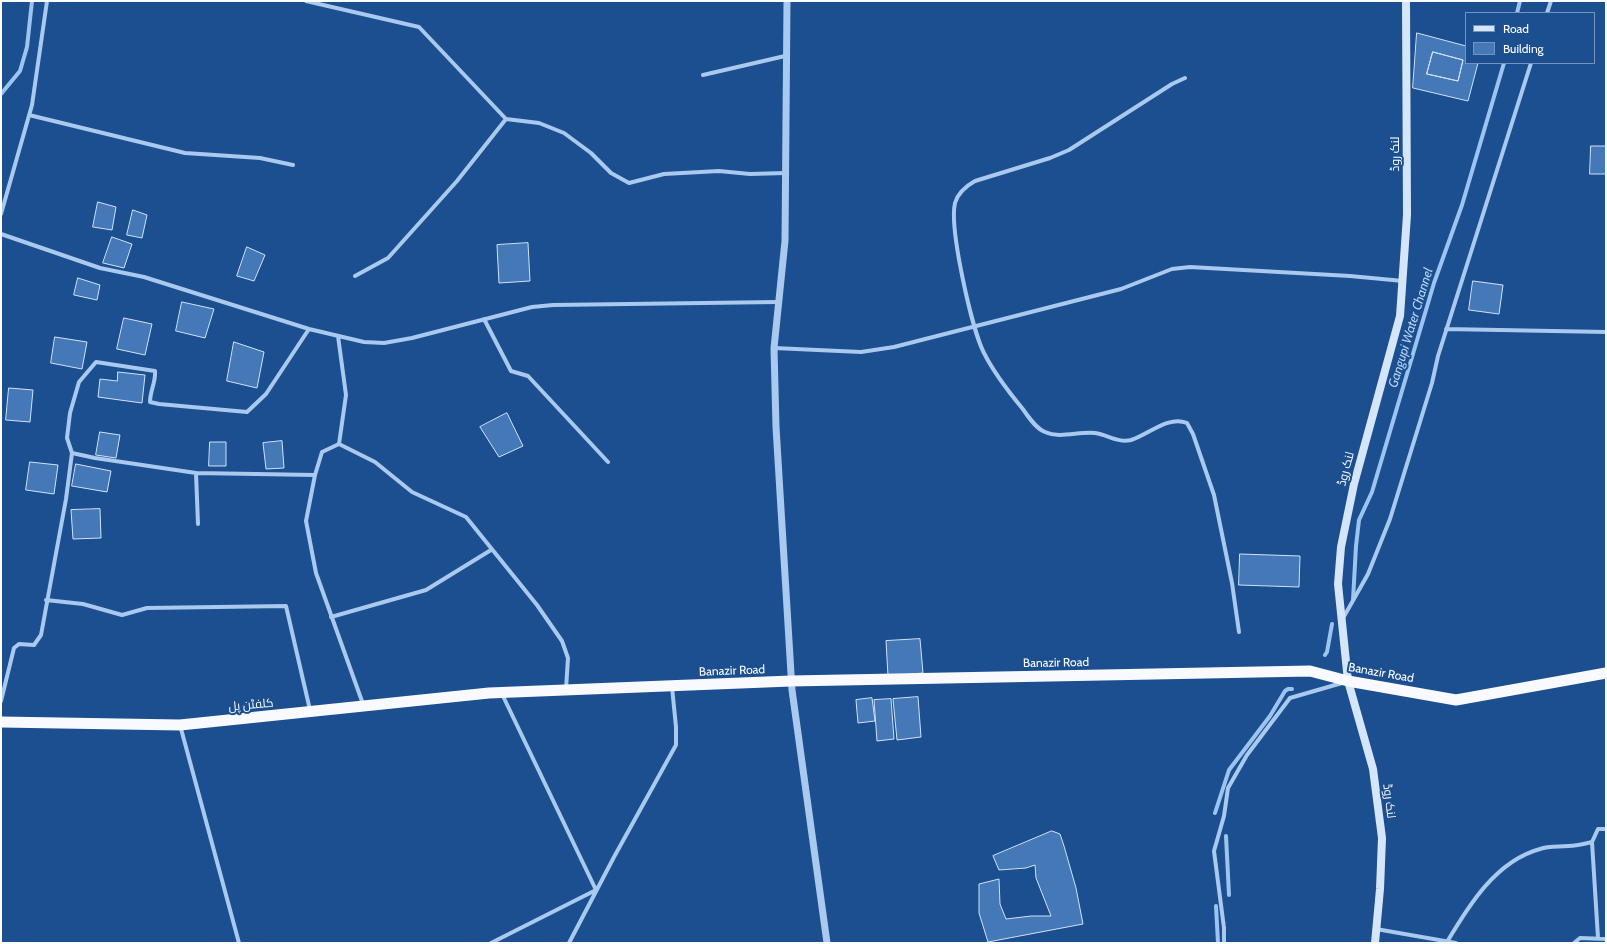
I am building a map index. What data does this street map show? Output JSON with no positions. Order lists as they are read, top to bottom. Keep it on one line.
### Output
{"streets":{"highway":["Banazir Road","کلفٹن پل"],"main road":["لنک روڈ"]},"crossings":[["لنک روڈ","Banazir Road"],["Banazir Road","کلفٹن پل"]],"water":["Gangupi Water Channel"],"legend":["Road","Building"]}
